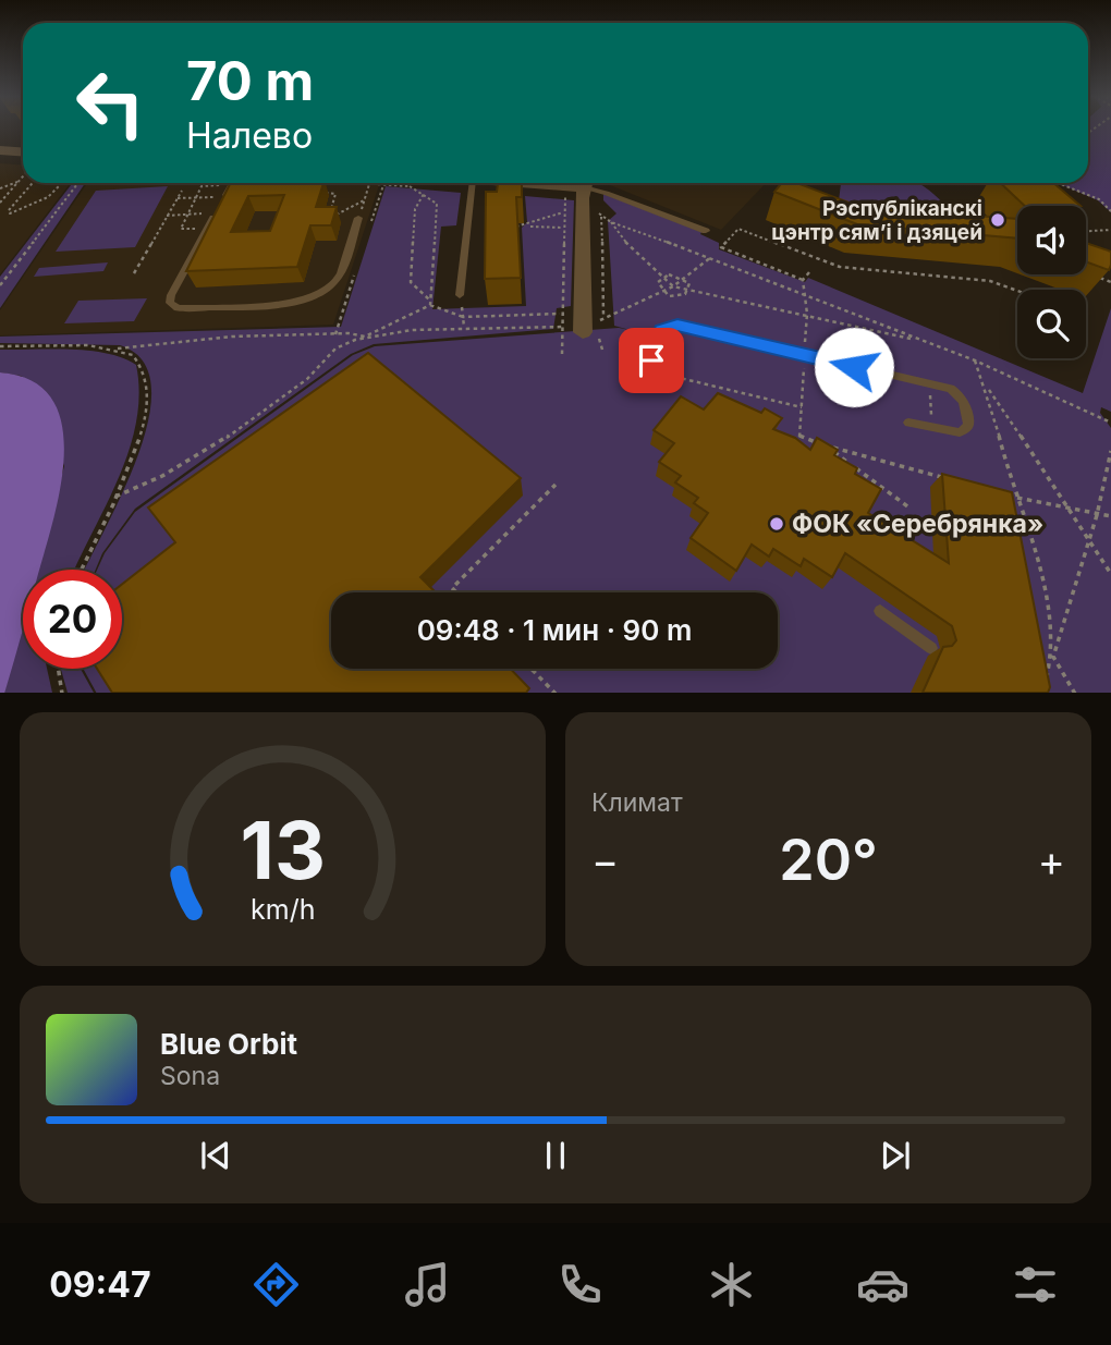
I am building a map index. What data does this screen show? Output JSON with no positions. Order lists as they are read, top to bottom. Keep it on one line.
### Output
{"places":["Рэспубліканскі цэнтр сямʼі і дзяцей","ФОК «Серебрянка»"],"page":{"turn":["70 m","Налево"],"limit":"20","trip":"09:48 · 1 мин · 90 m","tile":"Климат","heat":["−","20°","+"],"song":["Blue Orbit","Sona"],"tabs":"09:47","gauge":["13","km/h"]}}
